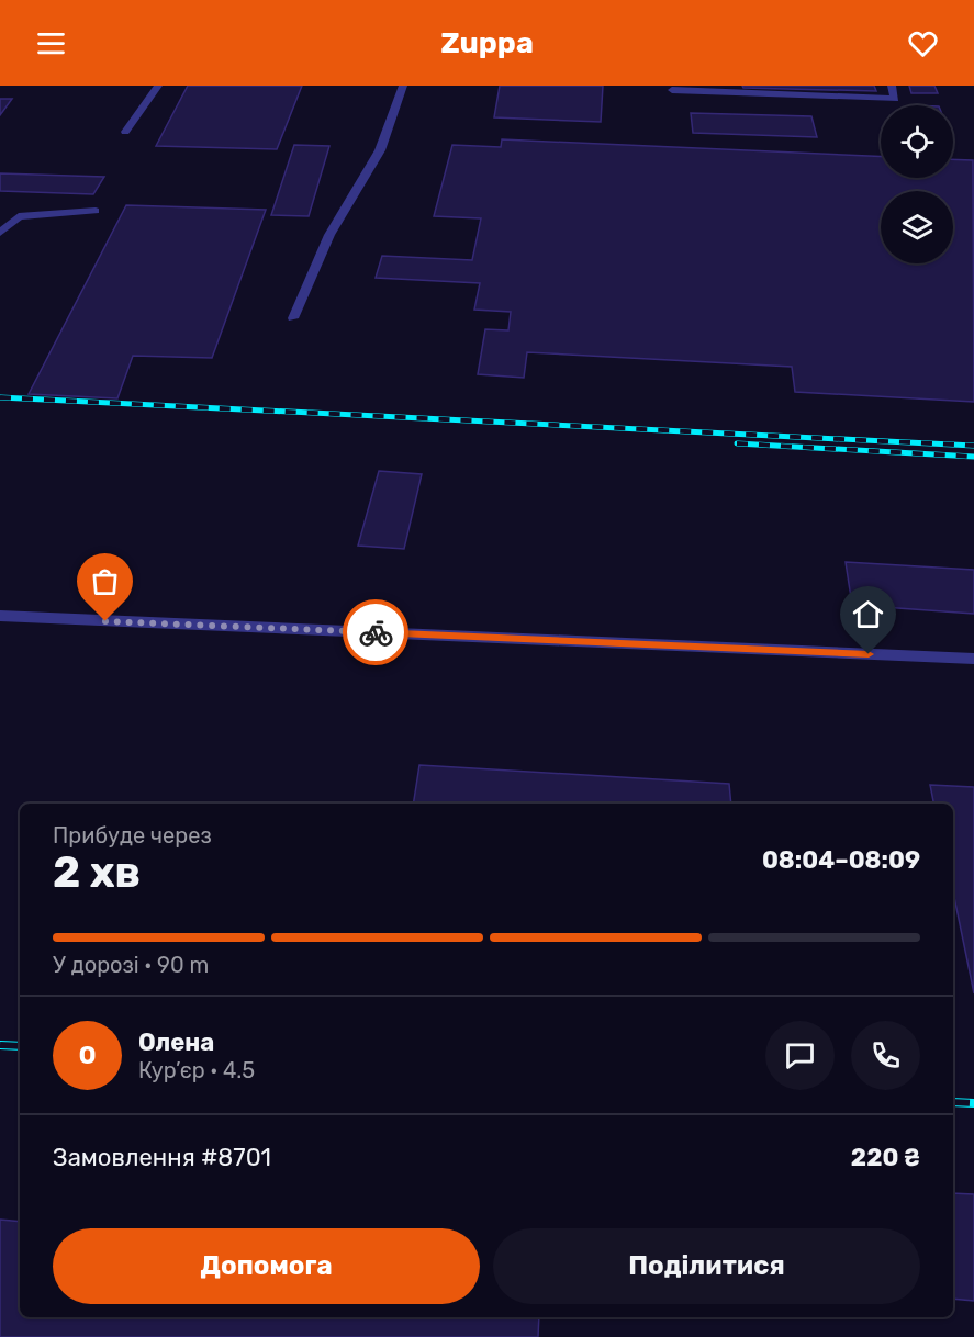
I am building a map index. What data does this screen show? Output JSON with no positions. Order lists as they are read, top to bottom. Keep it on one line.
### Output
{"page":{"header":"Zuppa","heading":["2 хв","Прибуде через","08:04–08:09"],"panel":["Олена","Кур’єр · 4.5","Замовлення #8701","220 ₴"],"bar":"У дорозі · 90 m","round":"О","buttons":["Допомога","Поділитися"]}}
